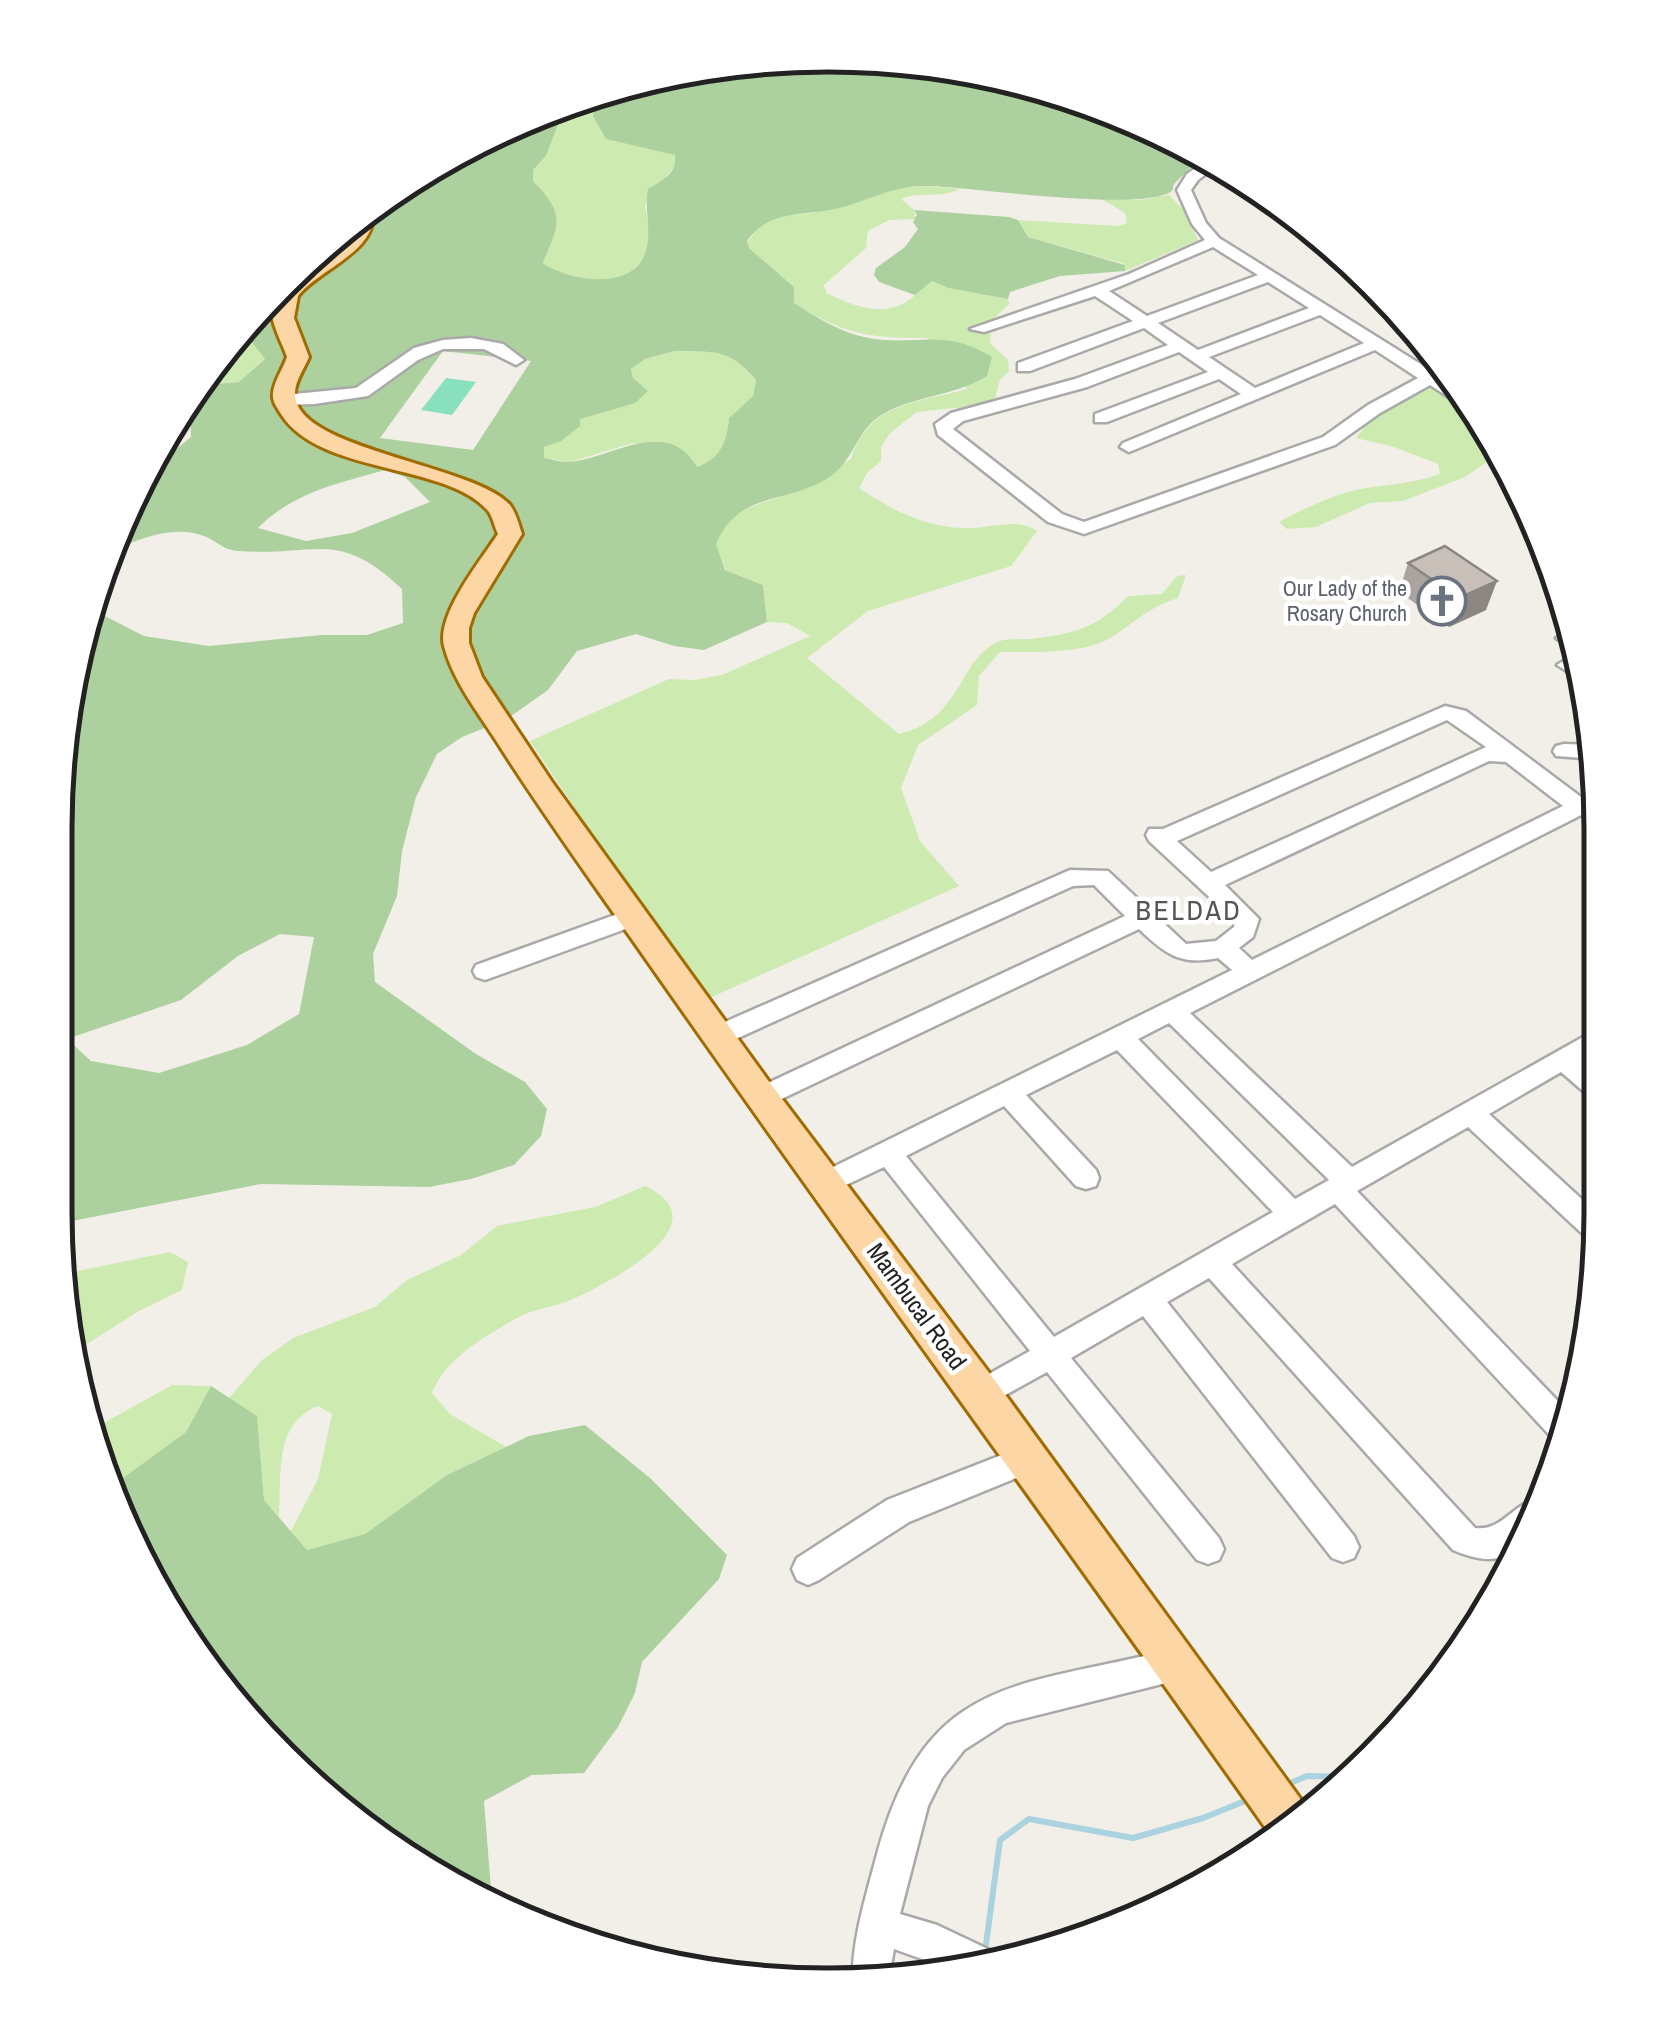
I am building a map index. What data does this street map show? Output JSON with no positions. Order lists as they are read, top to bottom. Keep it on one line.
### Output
{"streets":{"main road":["Mambucal Road"]},"districts":["BELDAD"],"places":{"church":["Our Lady of the Rosary Church"]}}
